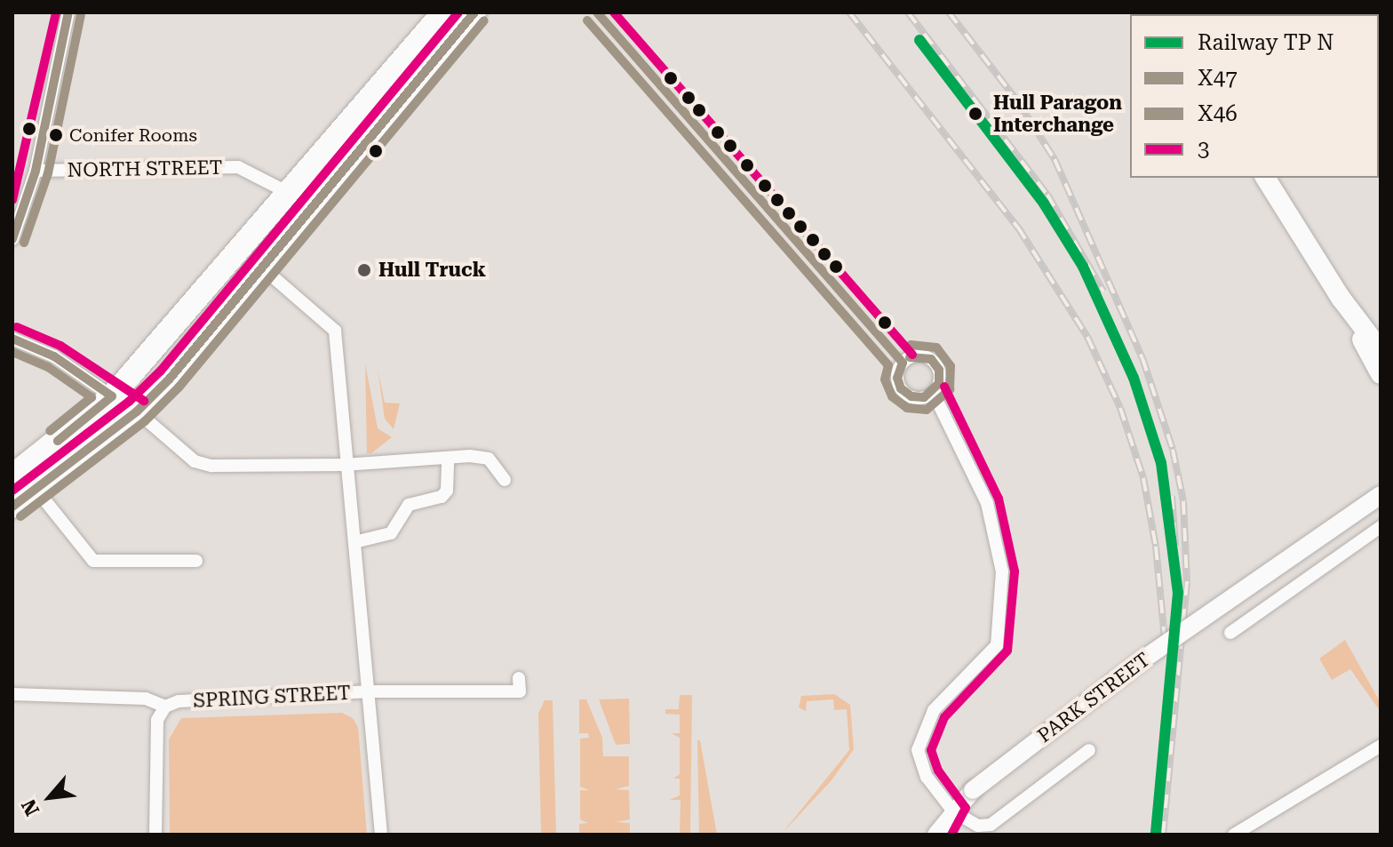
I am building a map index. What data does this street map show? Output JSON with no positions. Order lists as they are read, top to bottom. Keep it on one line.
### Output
{"streets":{"street":["NORTH STREET","SPRING STREET","PARK STREET"]},"places":["Hull Paragon Interchange","Conifer Rooms","Hull Truck"],"lines":["transit line X47","transit line 3","transit line X46"],"legend":["Railway TP N","X47","X46","3"],"north":"bottom left"}
